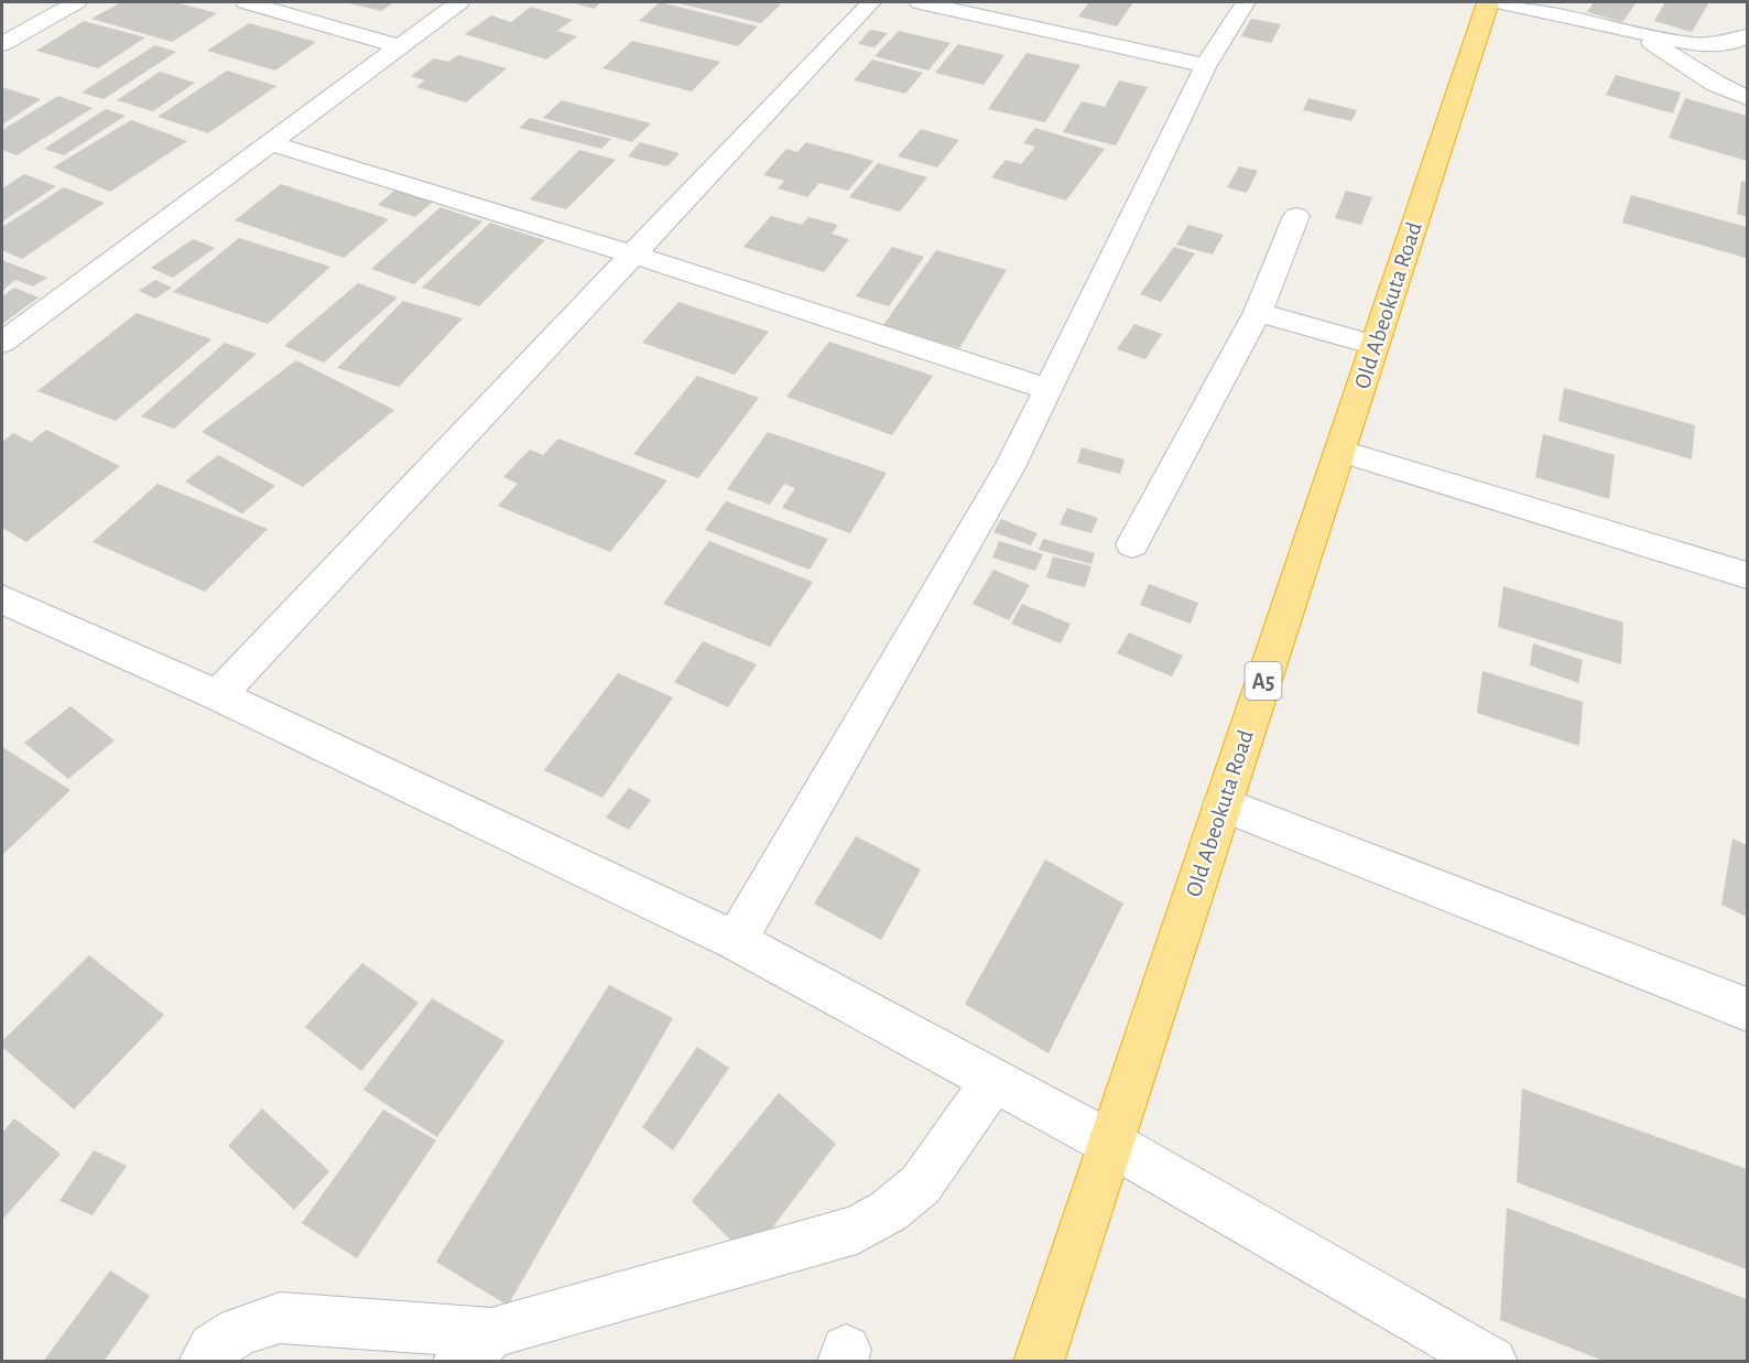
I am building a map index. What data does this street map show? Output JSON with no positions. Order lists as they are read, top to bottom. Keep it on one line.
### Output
{"streets":{"highway":["Old Abeokuta Road","A5"]}}
